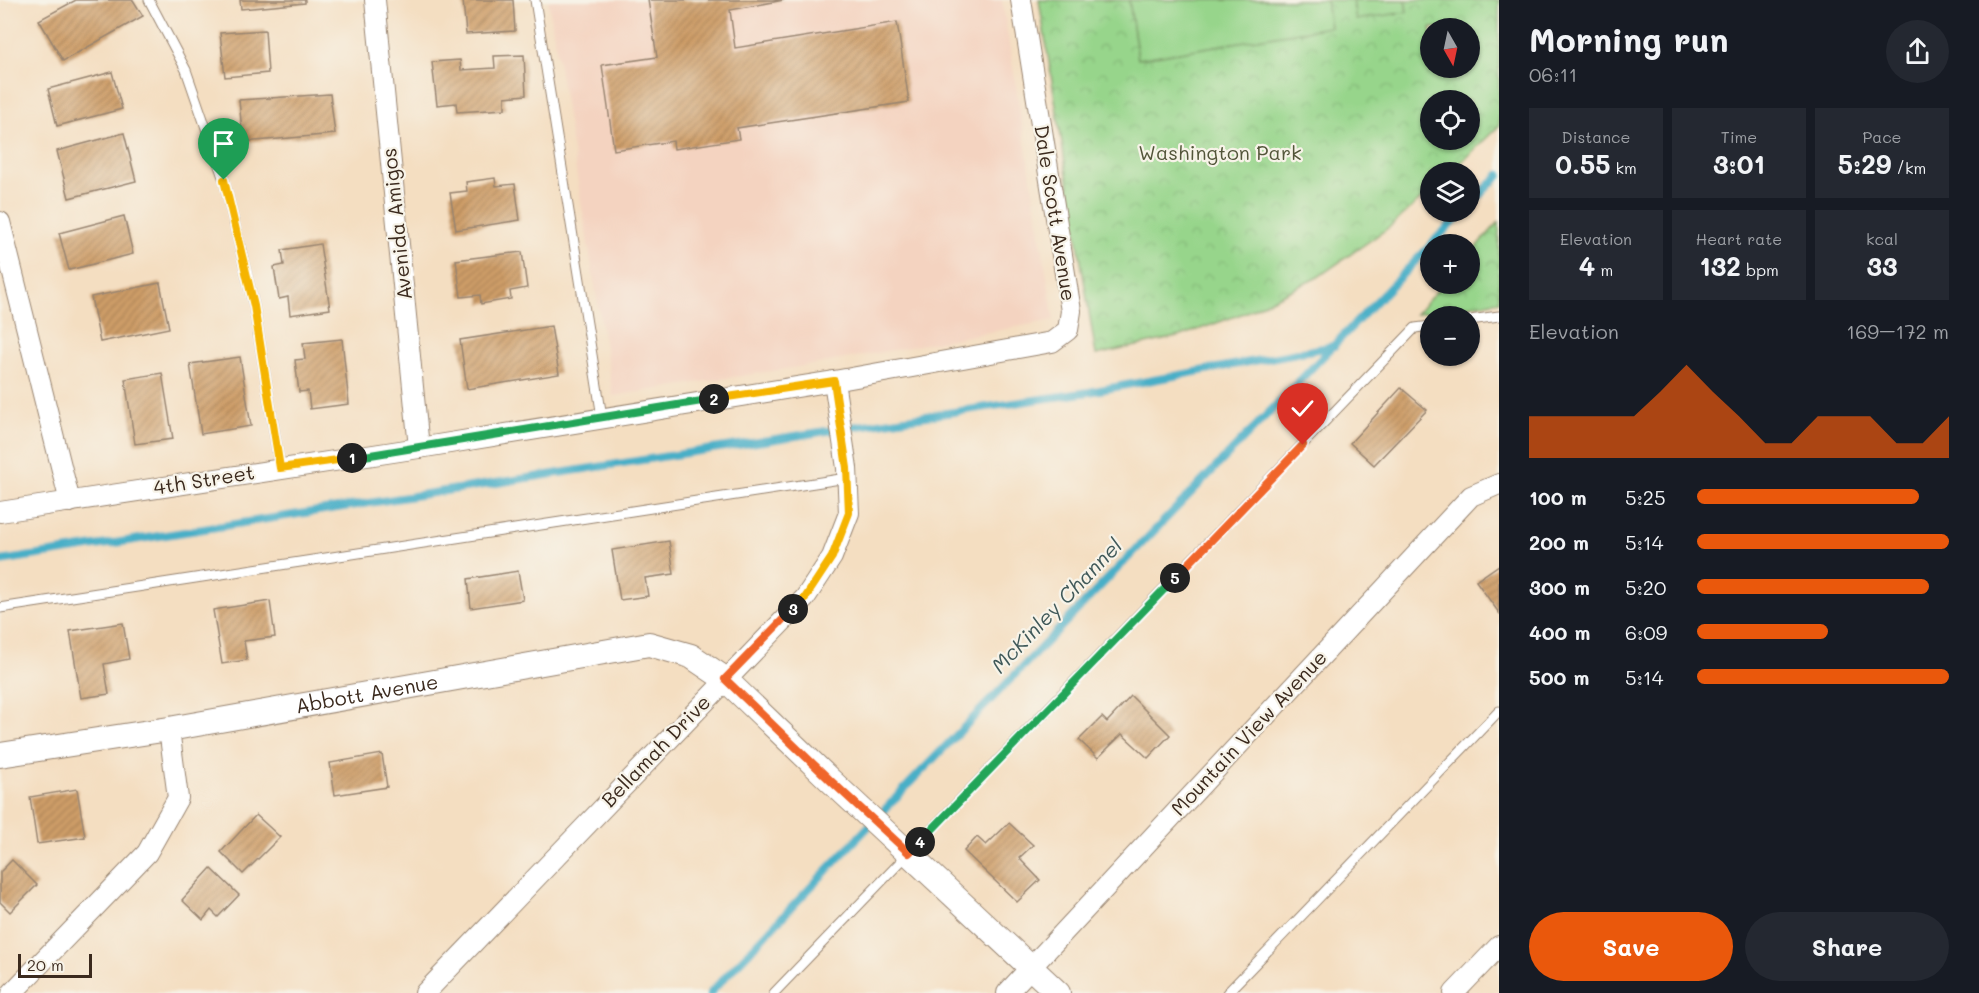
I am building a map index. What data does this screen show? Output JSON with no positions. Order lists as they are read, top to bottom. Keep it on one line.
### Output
{"streets":{"street":["Dale Scott Avenue","Avenida Amigos","4th Street","Abbott Avenue","Mountain View Avenue","Bellamah Drive"]},"crossings":[["Dale Scott Avenue","4th Street"],["Dale Scott Avenue","Bellamah Drive"],["Avenida Amigos","4th Street"],["4th Street","Bellamah Drive"],["Abbott Avenue","Mountain View Avenue"],["Abbott Avenue","Bellamah Drive"]],"water":["McKinley Channel"],"parks":["Washington Park"],"scale_bar":"20 m","north":"bottom","page":{"heading":["Morning run","06:11"],"map_buttons":["+","−"],"stats":[["Distance","0.55 km"],["Time","3:01"],["Pace","5:29 /km"],["Elevation","4 m"],["Heart rate","132 bpm"],["kcal","33"]],"chart":["Elevation","169–172 m"],"pins":["2","1","5","3","4"],"list":[{"name":"100 m","note":"5:25"},{"name":"200 m","note":"5:14"},{"name":"300 m","note":"5:20"},{"name":"400 m","note":"6:09"},{"name":"500 m","note":"5:14"}],"buttons":["Save","Share"],"scale":"20 m"}}
